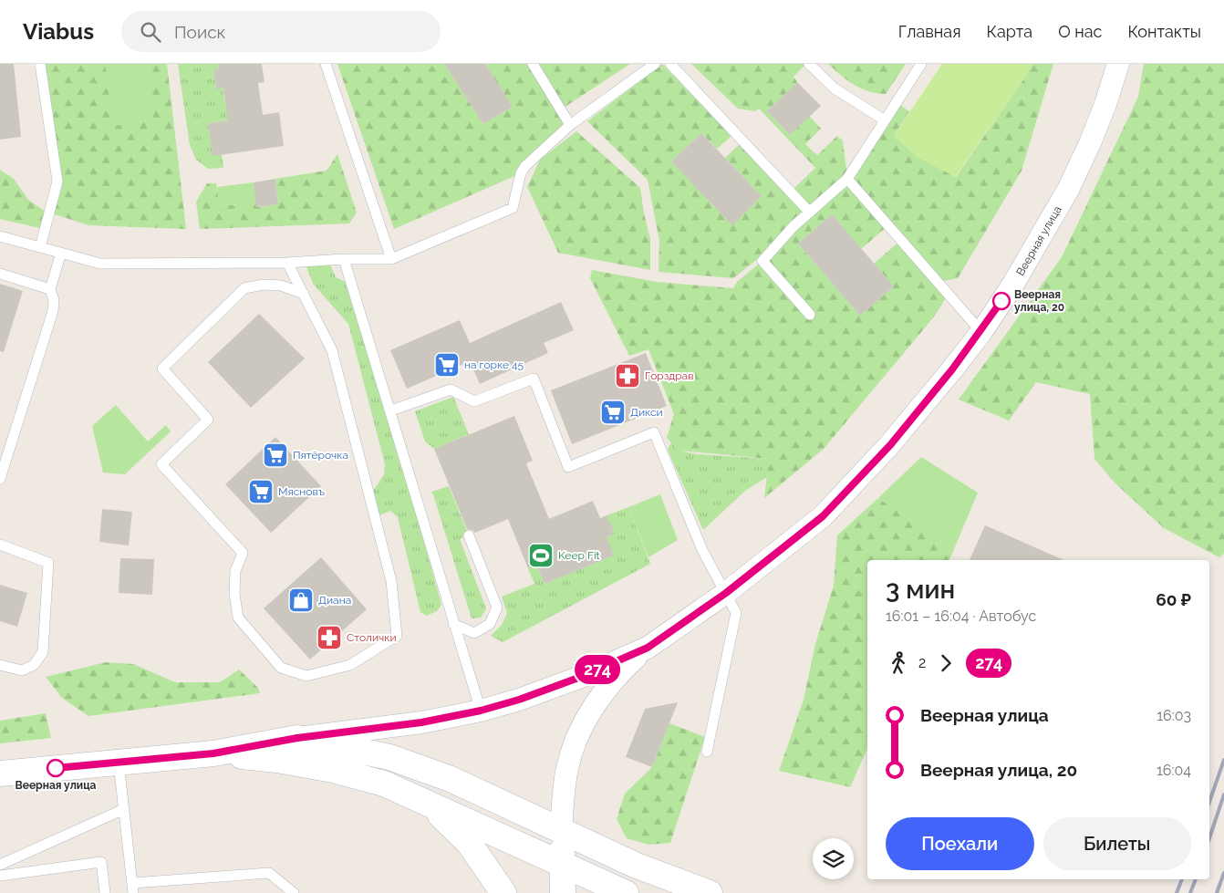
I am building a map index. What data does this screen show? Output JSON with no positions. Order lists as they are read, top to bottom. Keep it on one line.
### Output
{"streets":{"street":["Веерная улица"]},"places":{"other":["Веерная улица, 20","Веерная улица"],"supermarket":["на горке 45","Дикси","Пятёрочка","Мясновъ"],"pharmacy":["Горздрав","Столички"],"sports":["Keep Fit"],"shop":["Диана"]},"lines":["bus line 274"],"page":{"header":"Viabus","search":"Поиск","nav":["Главная","Карта","О нас","Контакты"],"on_map":"274","heading":["3 мин","16:01 – 16:04 · Автобус","60 ₽"],"legs":["2","274"],"list":[{"name":"Веерная улица","value":"16:03"},{"name":"Веерная улица, 20","value":"16:04"}],"buttons":["Поехали","Билеты"]}}
